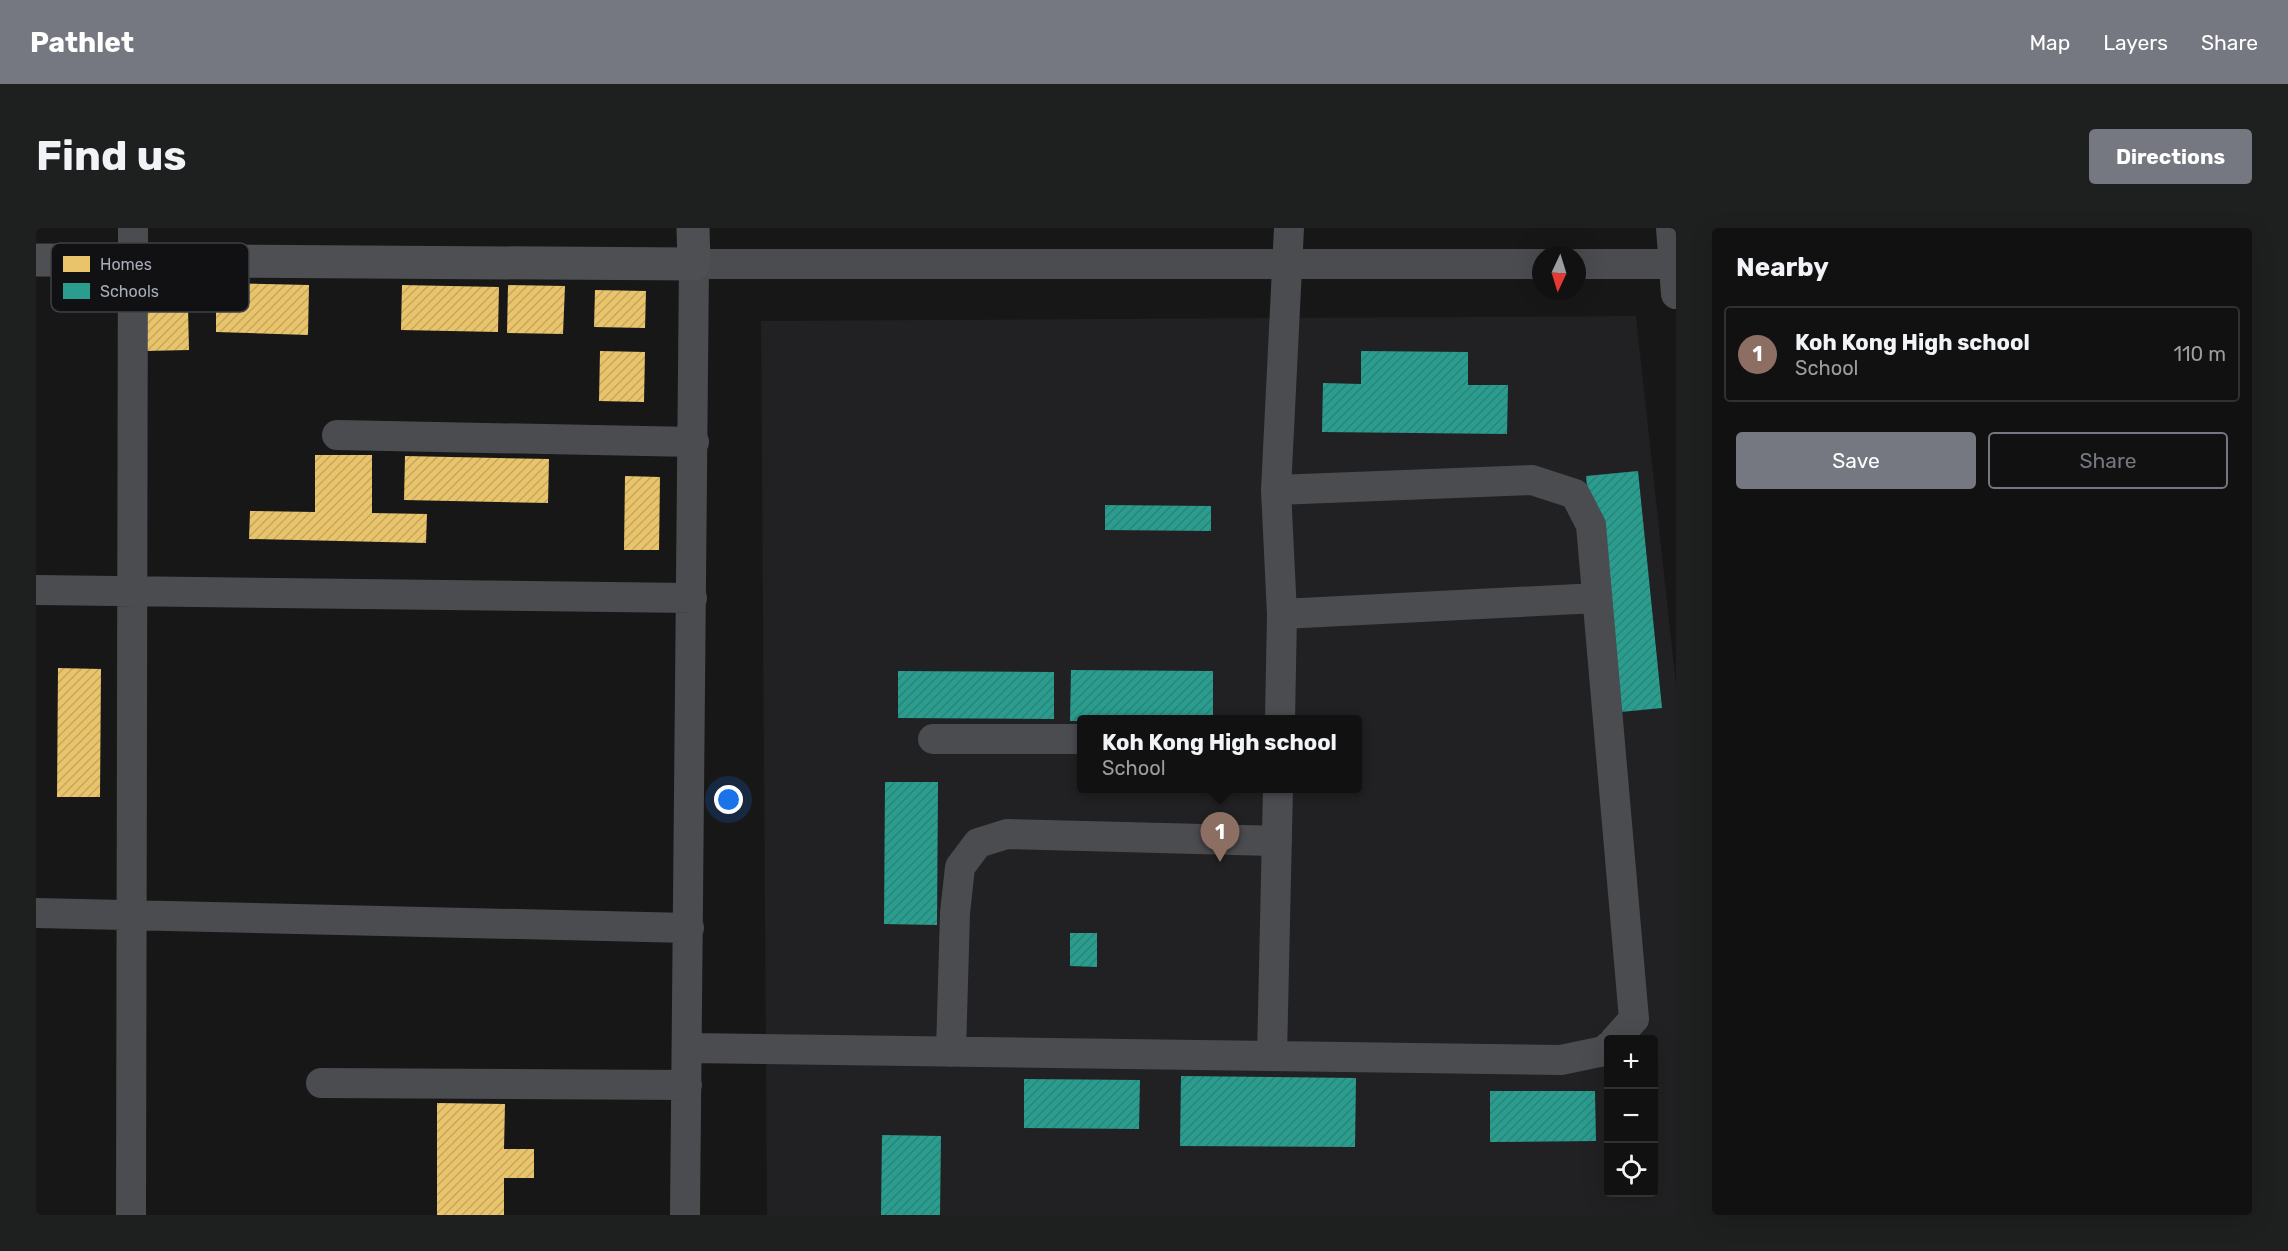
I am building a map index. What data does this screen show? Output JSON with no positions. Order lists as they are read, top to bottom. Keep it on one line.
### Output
{"legend":["Homes","Schools"],"north":"bottom","page":{"header":"Pathlet","nav":["Map","Layers","Share"],"buttons":["Directions",["Save","Share"]],"title":"Find us","heading":"Nearby","list":[{"mark":"1","name":"Koh Kong High school","note":"School","value":"110 m"}],"popup":["Koh Kong High school","School"],"pins":"1","map_buttons":["+","−"]}}
